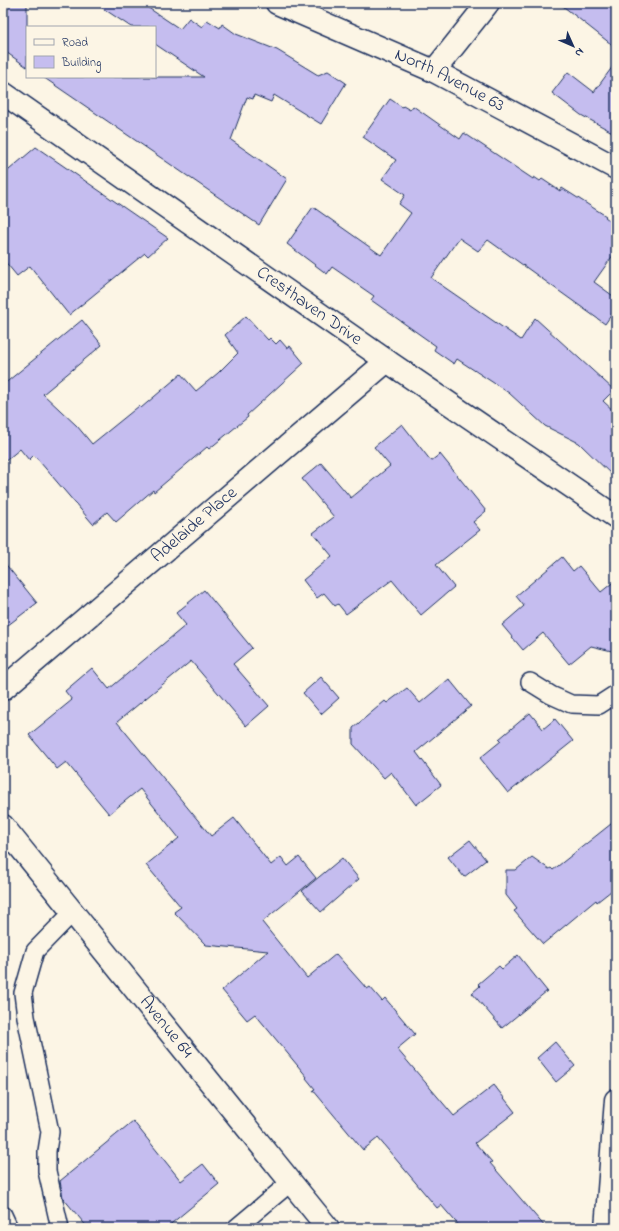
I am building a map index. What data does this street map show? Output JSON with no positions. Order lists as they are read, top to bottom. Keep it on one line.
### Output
{"streets":{"street":["North Avenue 63","Cresthaven Drive","Adelaide Place","Avenue 64"]},"crossings":[["Cresthaven Drive","Adelaide Place"]],"legend":["Road","Building"],"north":"bottom right"}
